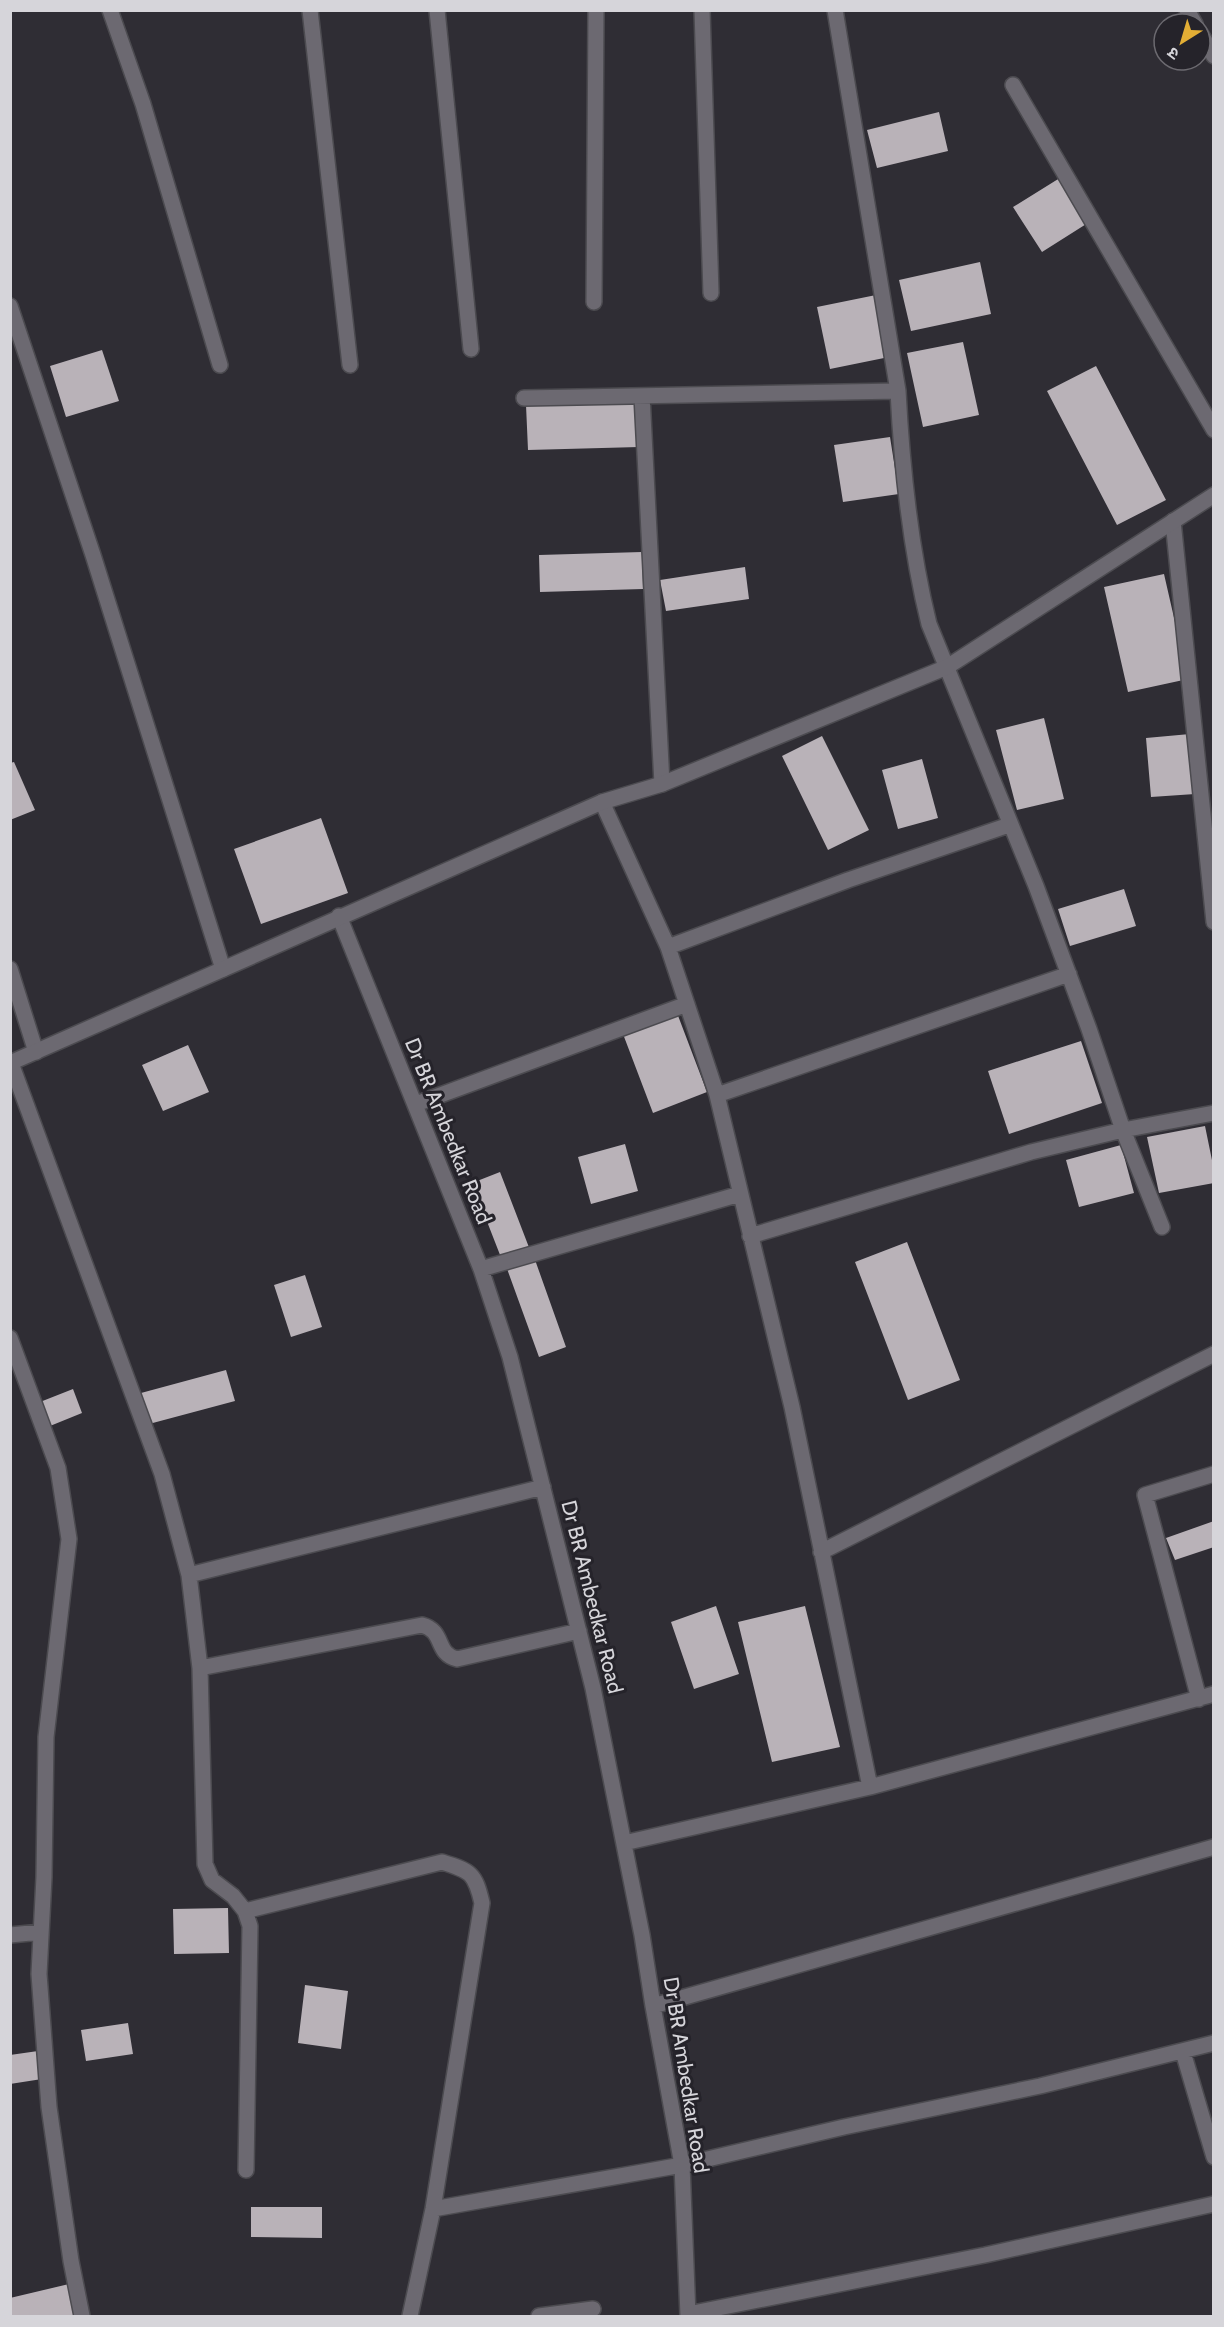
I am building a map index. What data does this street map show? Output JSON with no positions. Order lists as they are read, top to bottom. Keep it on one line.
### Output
{"streets":{"street":["Dr BR Ambedkar Road"]},"north":"bottom left"}
